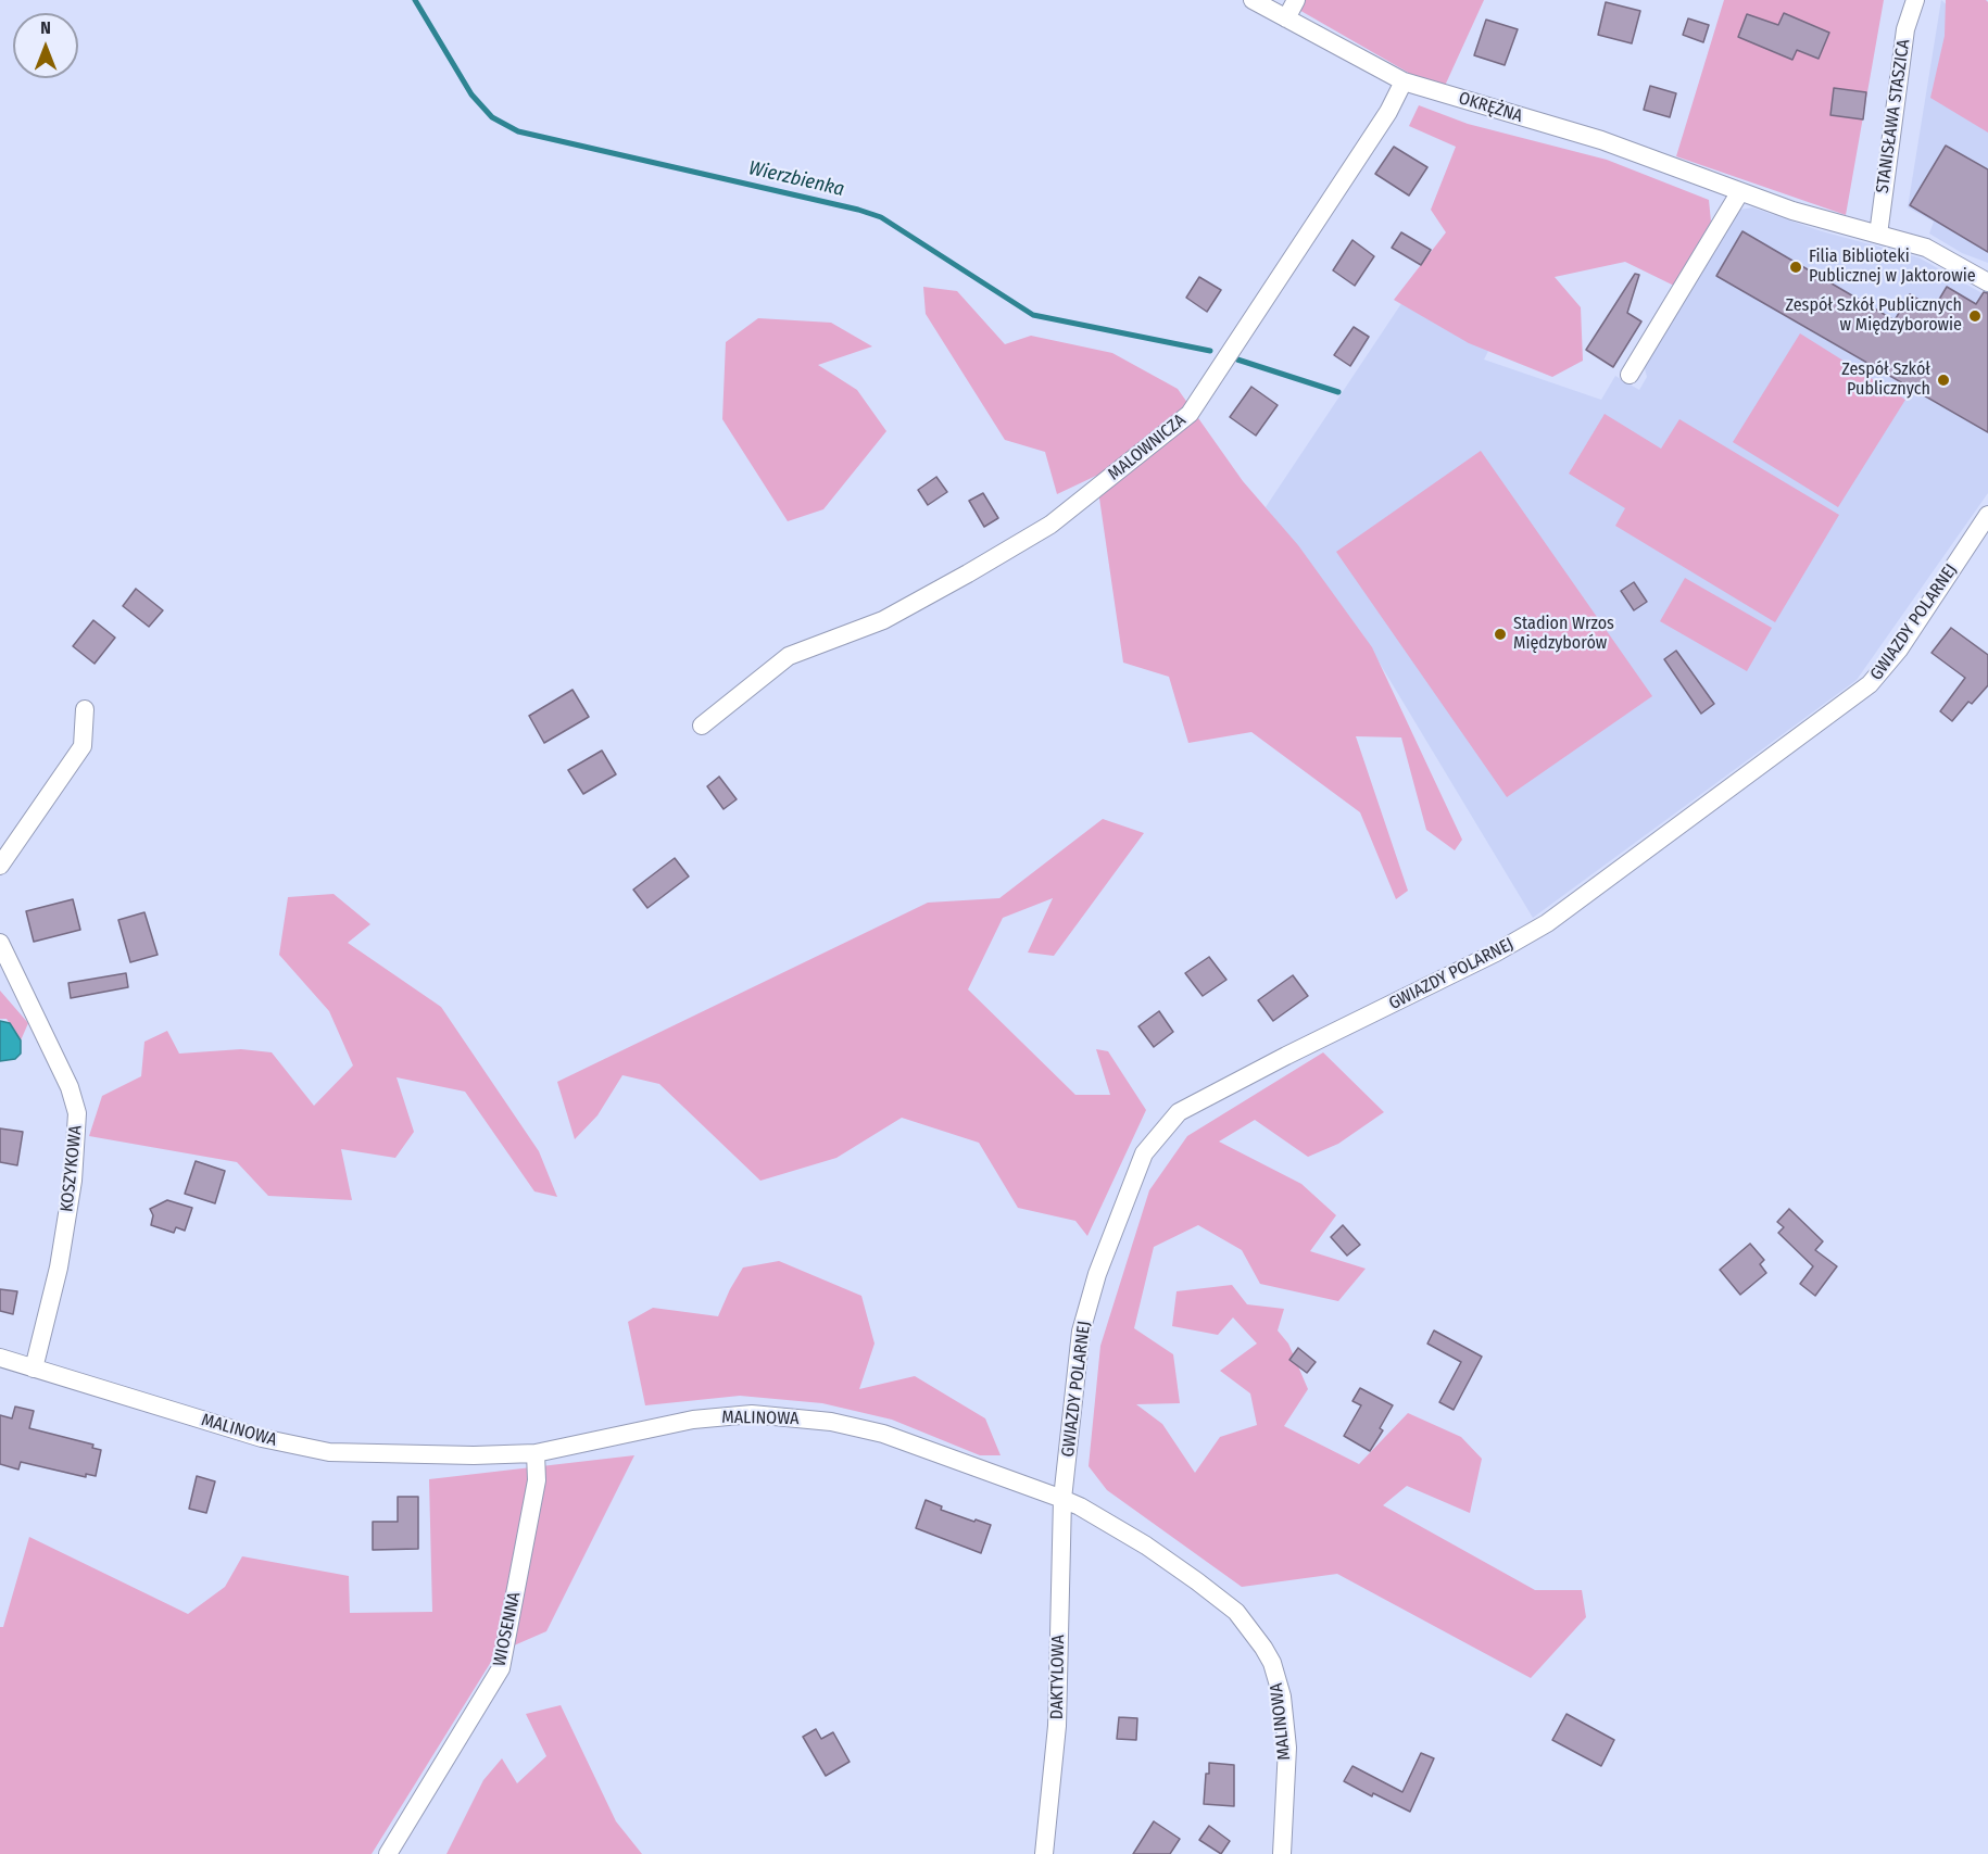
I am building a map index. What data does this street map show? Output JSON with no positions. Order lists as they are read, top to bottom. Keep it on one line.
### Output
{"streets":{"street":["OKRĘŻNA","STANISŁAWA STASZICA","MALOWNICZA","GWIAZDY POLARNEJ","KOSZYKOWA","MALINOWA","WIOSENNA","DAKTYLOWA"]},"crossings":[["OKRĘŻNA","STANISŁAWA STASZICA"],["OKRĘŻNA","MALOWNICZA"],["GWIAZDY POLARNEJ","MALINOWA"],["GWIAZDY POLARNEJ","DAKTYLOWA"],["KOSZYKOWA","MALINOWA"],["MALINOWA","WIOSENNA"],["MALINOWA","DAKTYLOWA"]],"water":["Wierzbienka"],"places":["Filia Biblioteki Publicznej w Jaktorowie","Zespół Szkół Publicznych w Międzyborowie","Zespół Szkół Publicznych","Stadion Wrzos Międzyborów"],"north":"top"}
